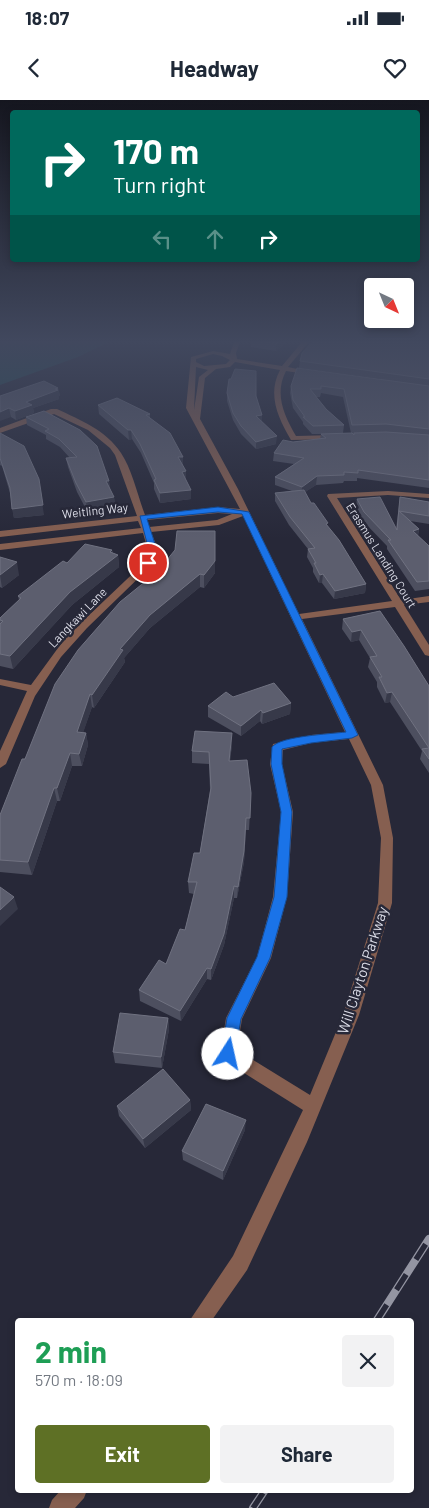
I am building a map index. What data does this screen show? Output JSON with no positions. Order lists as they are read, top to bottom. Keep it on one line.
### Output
{"streets":{"street":["Weitling Way","Erasmus Landing Court","Langkawi Lane","Will Clayton Parkway"]},"crossings":[["Weitling Way","Langkawi Lane"],["Weitling Way","Will Clayton Parkway"]],"north":"bottom right","page":{"status":"18:07","header":"Headway","turn":["170 m","Turn right"],"heading":["2 min","570 m · 18:09"],"buttons":["Exit","Share"]}}
